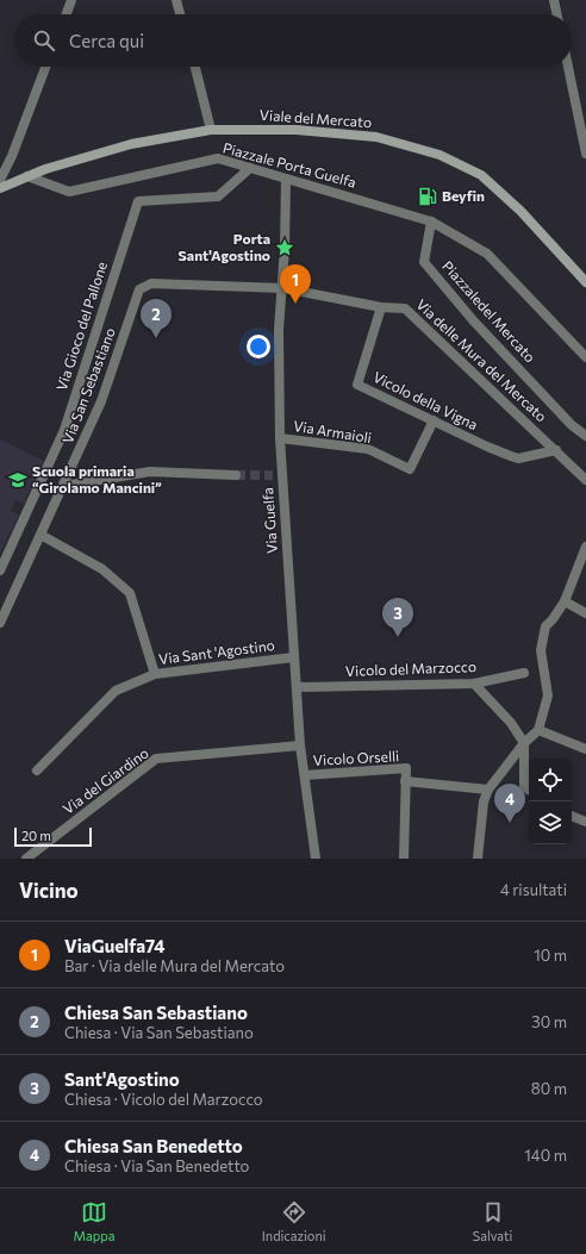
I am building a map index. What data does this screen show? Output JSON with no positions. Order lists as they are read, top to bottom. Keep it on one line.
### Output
{"streets":{"main road":["Viale del Mercato"],"street":["Piazzale Porta Guelfa","Piazzaledel Mercato","Via Gioco del Pallone","Via delle Mura del Mercato","Via San Sebastiano","Vicolo della Vigna","Via Armaioli","Via Guelfa","Via Sant 'Agostino","Vicolo del Marzocco","Vicolo Orselli","Via del Giardino"]},"crossings":[["Viale del Mercato","Piazzale Porta Guelfa"],["Piazzale Porta Guelfa","Piazzaledel Mercato"],["Piazzale Porta Guelfa","Via Gioco del Pallone"],["Piazzale Porta Guelfa","Via Guelfa"],["Via delle Mura del Mercato","Via San Sebastiano"],["Via delle Mura del Mercato","Vicolo della Vigna"],["Via delle Mura del Mercato","Via Guelfa"],["Via San Sebastiano","Via Guelfa"],["Vicolo della Vigna","Via Armaioli"],["Via Armaioli","Via Guelfa"],["Via Guelfa","Via Sant 'Agostino"],["Via Guelfa","Vicolo del Marzocco"],["Via Guelfa","Vicolo Orselli"],["Via Guelfa","Via del Giardino"]],"places":{"fuel station":["Beyfin"],"place":["Porta Sant'Agostino"],"school or university":["Scuola primaria “Girolamo Mancini”"]},"scale_bar":"20 m","page":{"search":"Cerca qui","pins":["1","2","3","4"],"scale":"20 m","heading":["Vicino","4 risultati"],"list":[{"mark":"1","name":"ViaGuelfa74","note":"Bar · Via delle Mura del Mercato","value":"10 m"},{"mark":"2","name":"Chiesa San Sebastiano","note":"Chiesa · Via San Sebastiano","value":"30 m"},{"mark":"3","name":"Sant'Agostino","note":"Chiesa · Vicolo del Marzocco","value":"80 m"},{"mark":"4","name":"Chiesa San Benedetto","note":"Chiesa · Via San Benedetto","value":"140 m"}],"nav":["Mappa","Indicazioni","Salvati"]}}
